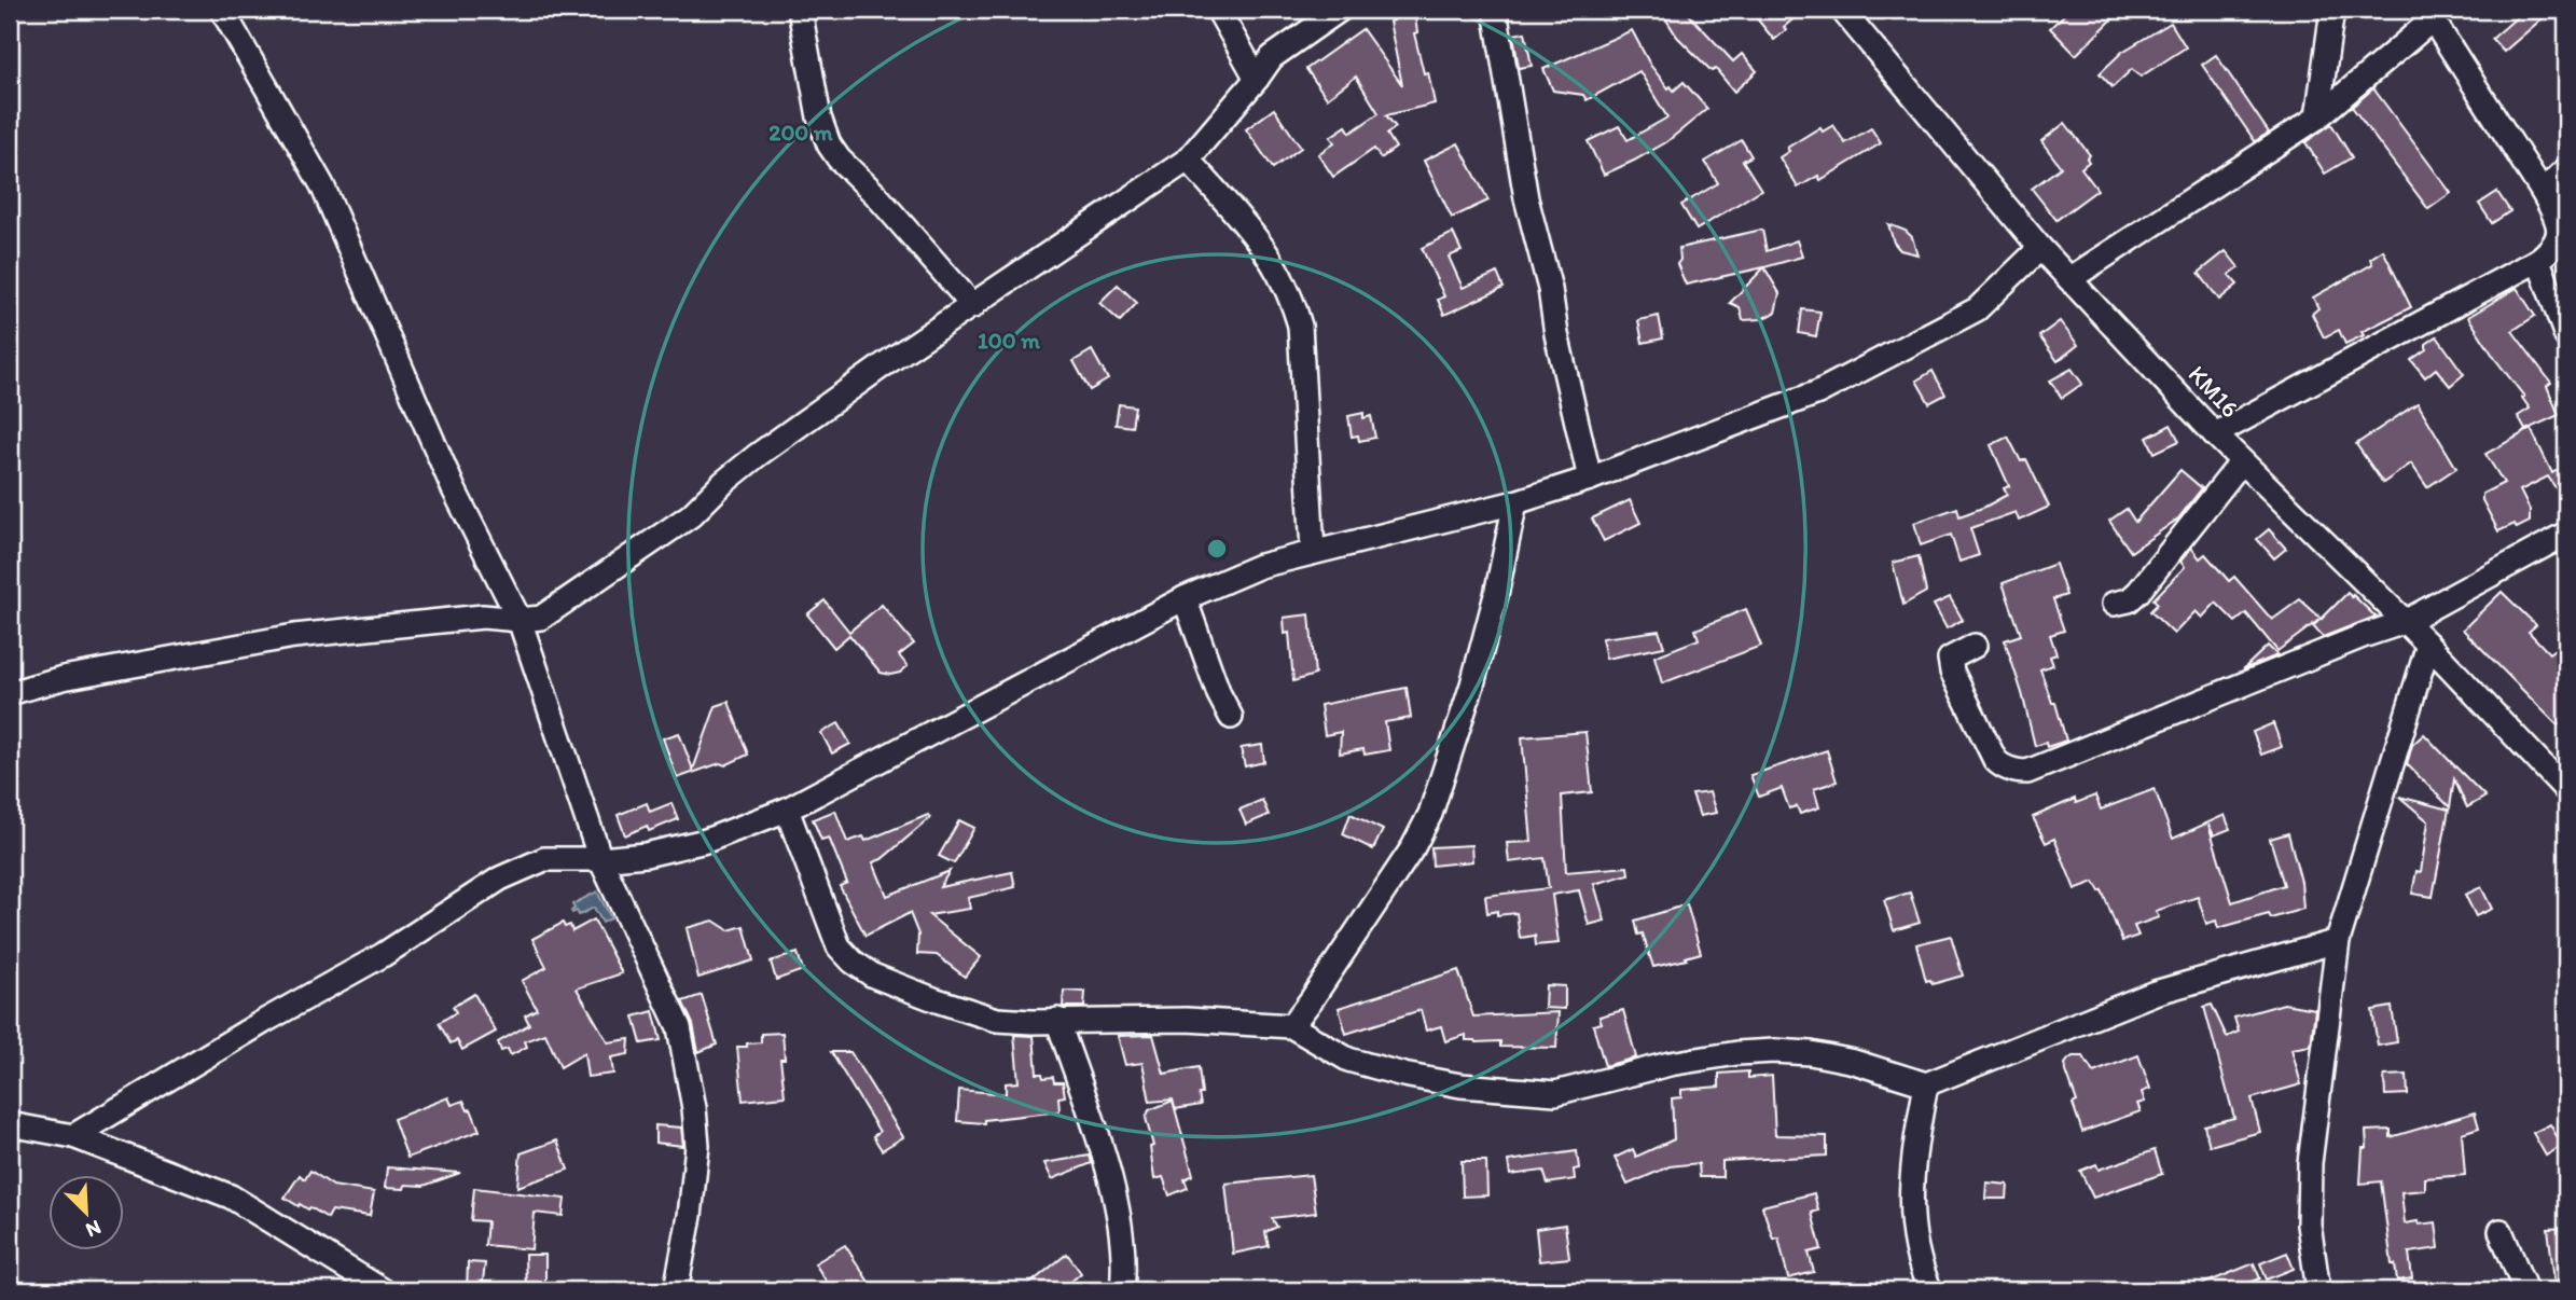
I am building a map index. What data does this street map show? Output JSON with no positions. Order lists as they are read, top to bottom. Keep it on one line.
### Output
{"streets":{"street":["KM16"]},"north":"bottom right","rings":["200 m","100 m"]}
